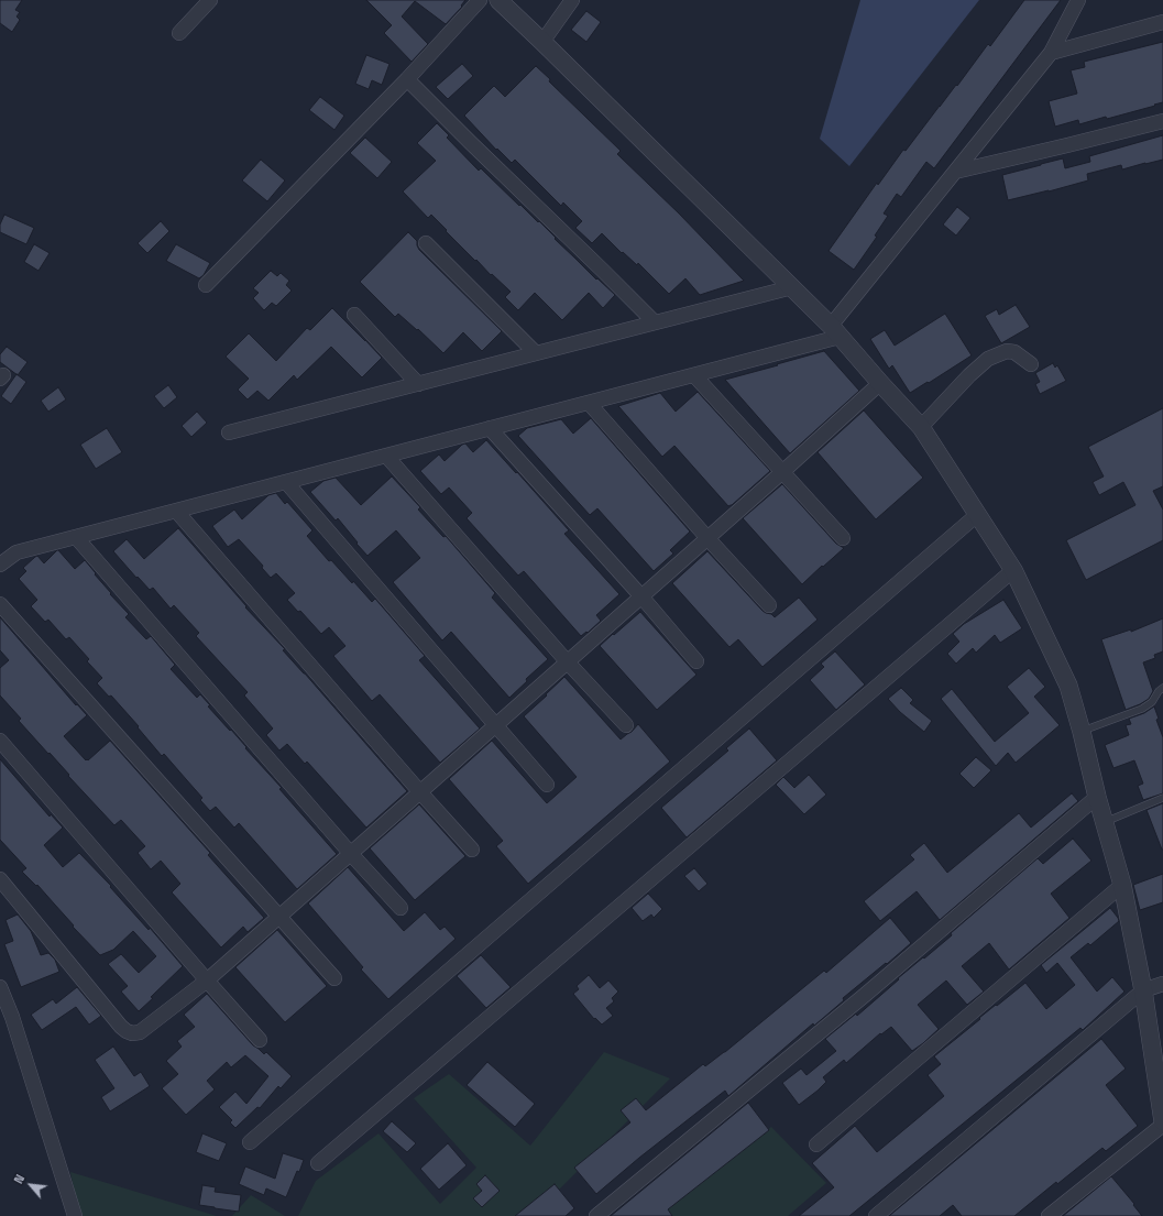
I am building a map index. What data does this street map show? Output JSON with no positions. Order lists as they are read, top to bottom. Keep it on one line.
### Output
{"north":"top left"}
